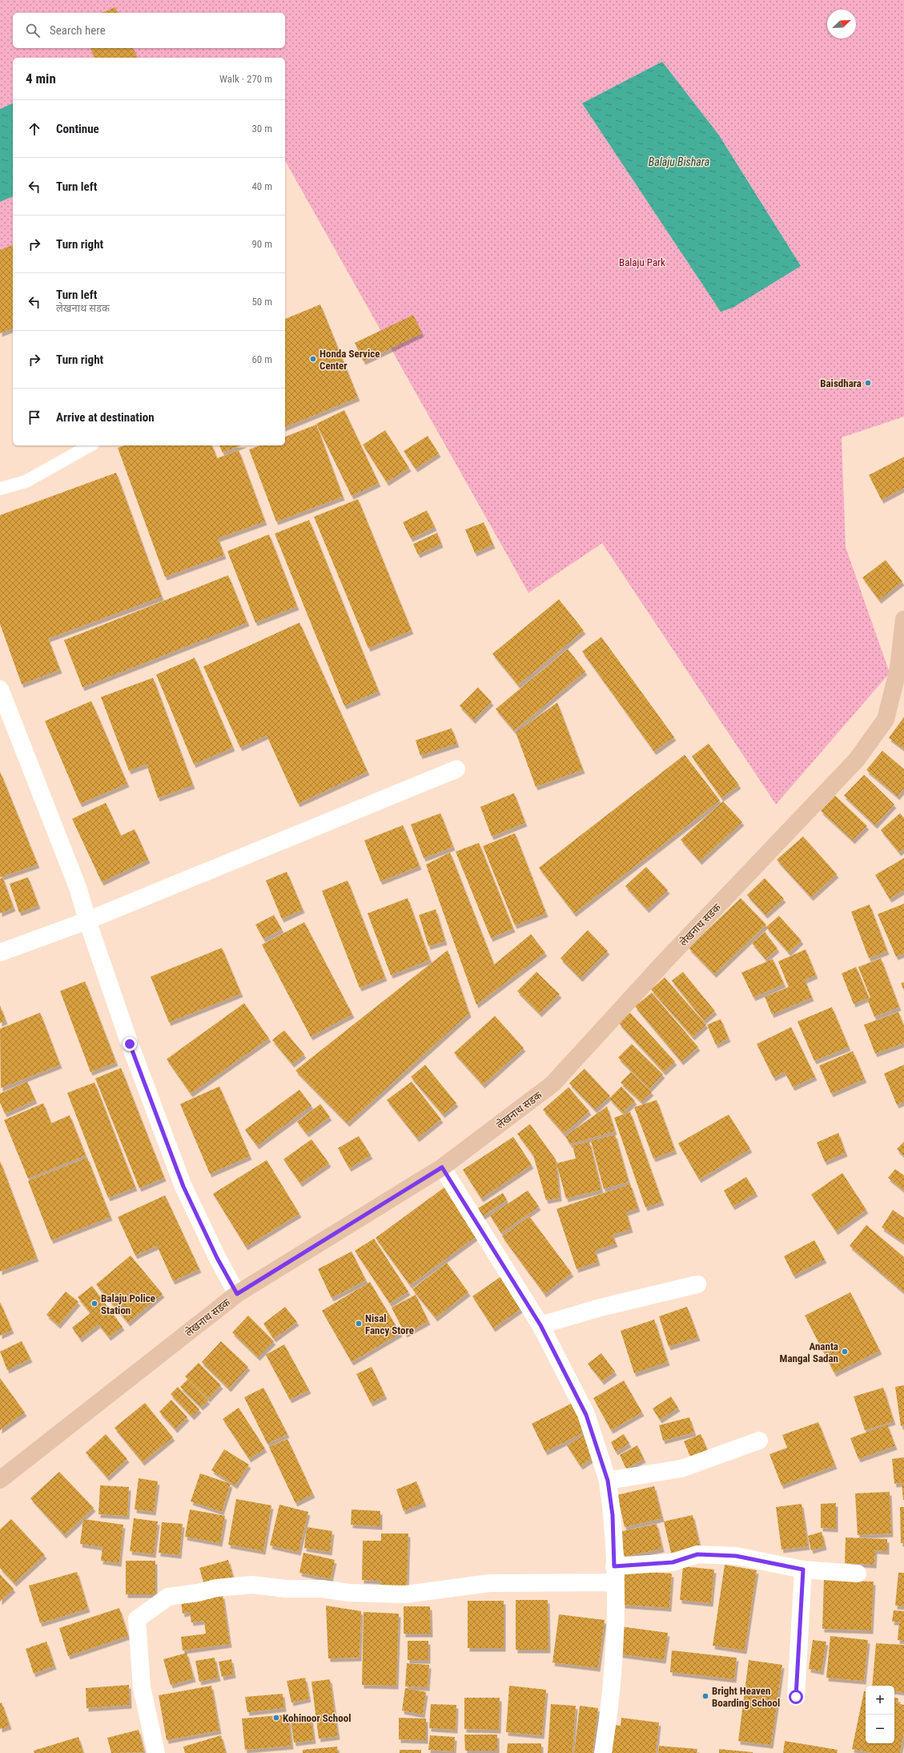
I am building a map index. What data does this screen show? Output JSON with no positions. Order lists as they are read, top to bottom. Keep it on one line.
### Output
{"streets":{"main road":["लेखनाथ सडक"]},"water":["Balaju Bishara"],"parks":["Balaju Park"],"places":["Honda Service Center","Baisdhara","Balaju Police Station","Nisal Fancy Store","Ananta Mangal Sadan","Bright Heaven Boarding School","Kohinoor School"],"north":"top right","page":{"search":"Search here","heading":["4 min","Walk · 270 m"],"list":[["Continue","30 m"],["Turn left","40 m"],["Turn right","90 m"],["Turn left","लेखनाथ सडक","50 m"],["Turn right","60 m"],"Arrive at destination"],"map_buttons":["+","−"]}}
